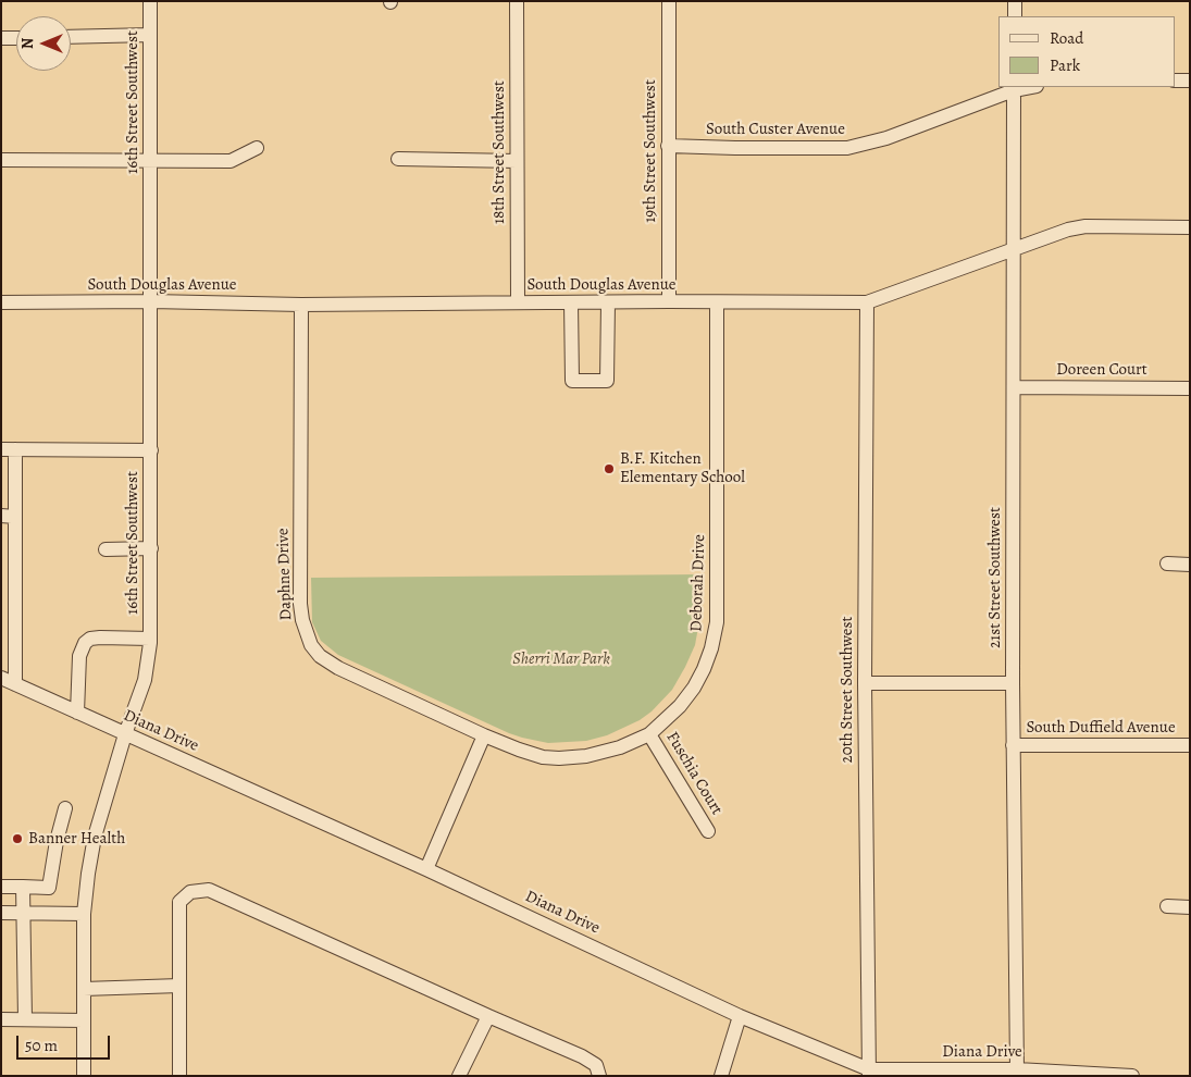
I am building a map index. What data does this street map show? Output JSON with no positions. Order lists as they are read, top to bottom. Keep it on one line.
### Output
{"streets":{"street":["16th Street Southwest","South Custer Avenue","19th Street Southwest","18th Street Southwest","South Douglas Avenue","Doreen Court","Daphne Drive","21st Street Southwest","Deborah Drive","20th Street Southwest","South Duffield Avenue","Diana Drive","Fuschia Court"]},"crossings":[["16th Street Southwest","South Douglas Avenue"],["16th Street Southwest","Diana Drive"],["South Custer Avenue","19th Street Southwest"],["South Custer Avenue","21st Street Southwest"],["19th Street Southwest","South Douglas Avenue"],["18th Street Southwest","South Douglas Avenue"],["South Douglas Avenue","Daphne Drive"],["South Douglas Avenue","21st Street Southwest"],["South Douglas Avenue","Deborah Drive"],["South Douglas Avenue","20th Street Southwest"],["Doreen Court","21st Street Southwest"],["Daphne Drive","Deborah Drive"],["21st Street Southwest","South Duffield Avenue"],["21st Street Southwest","Diana Drive"],["Deborah Drive","Fuschia Court"],["20th Street Southwest","Diana Drive"]],"parks":["Sherri Mar Park"],"places":["B.F. Kitchen Elementary School","Banner Health"],"legend":["Road","Park"],"scale_bar":"50 m","north":"left"}
